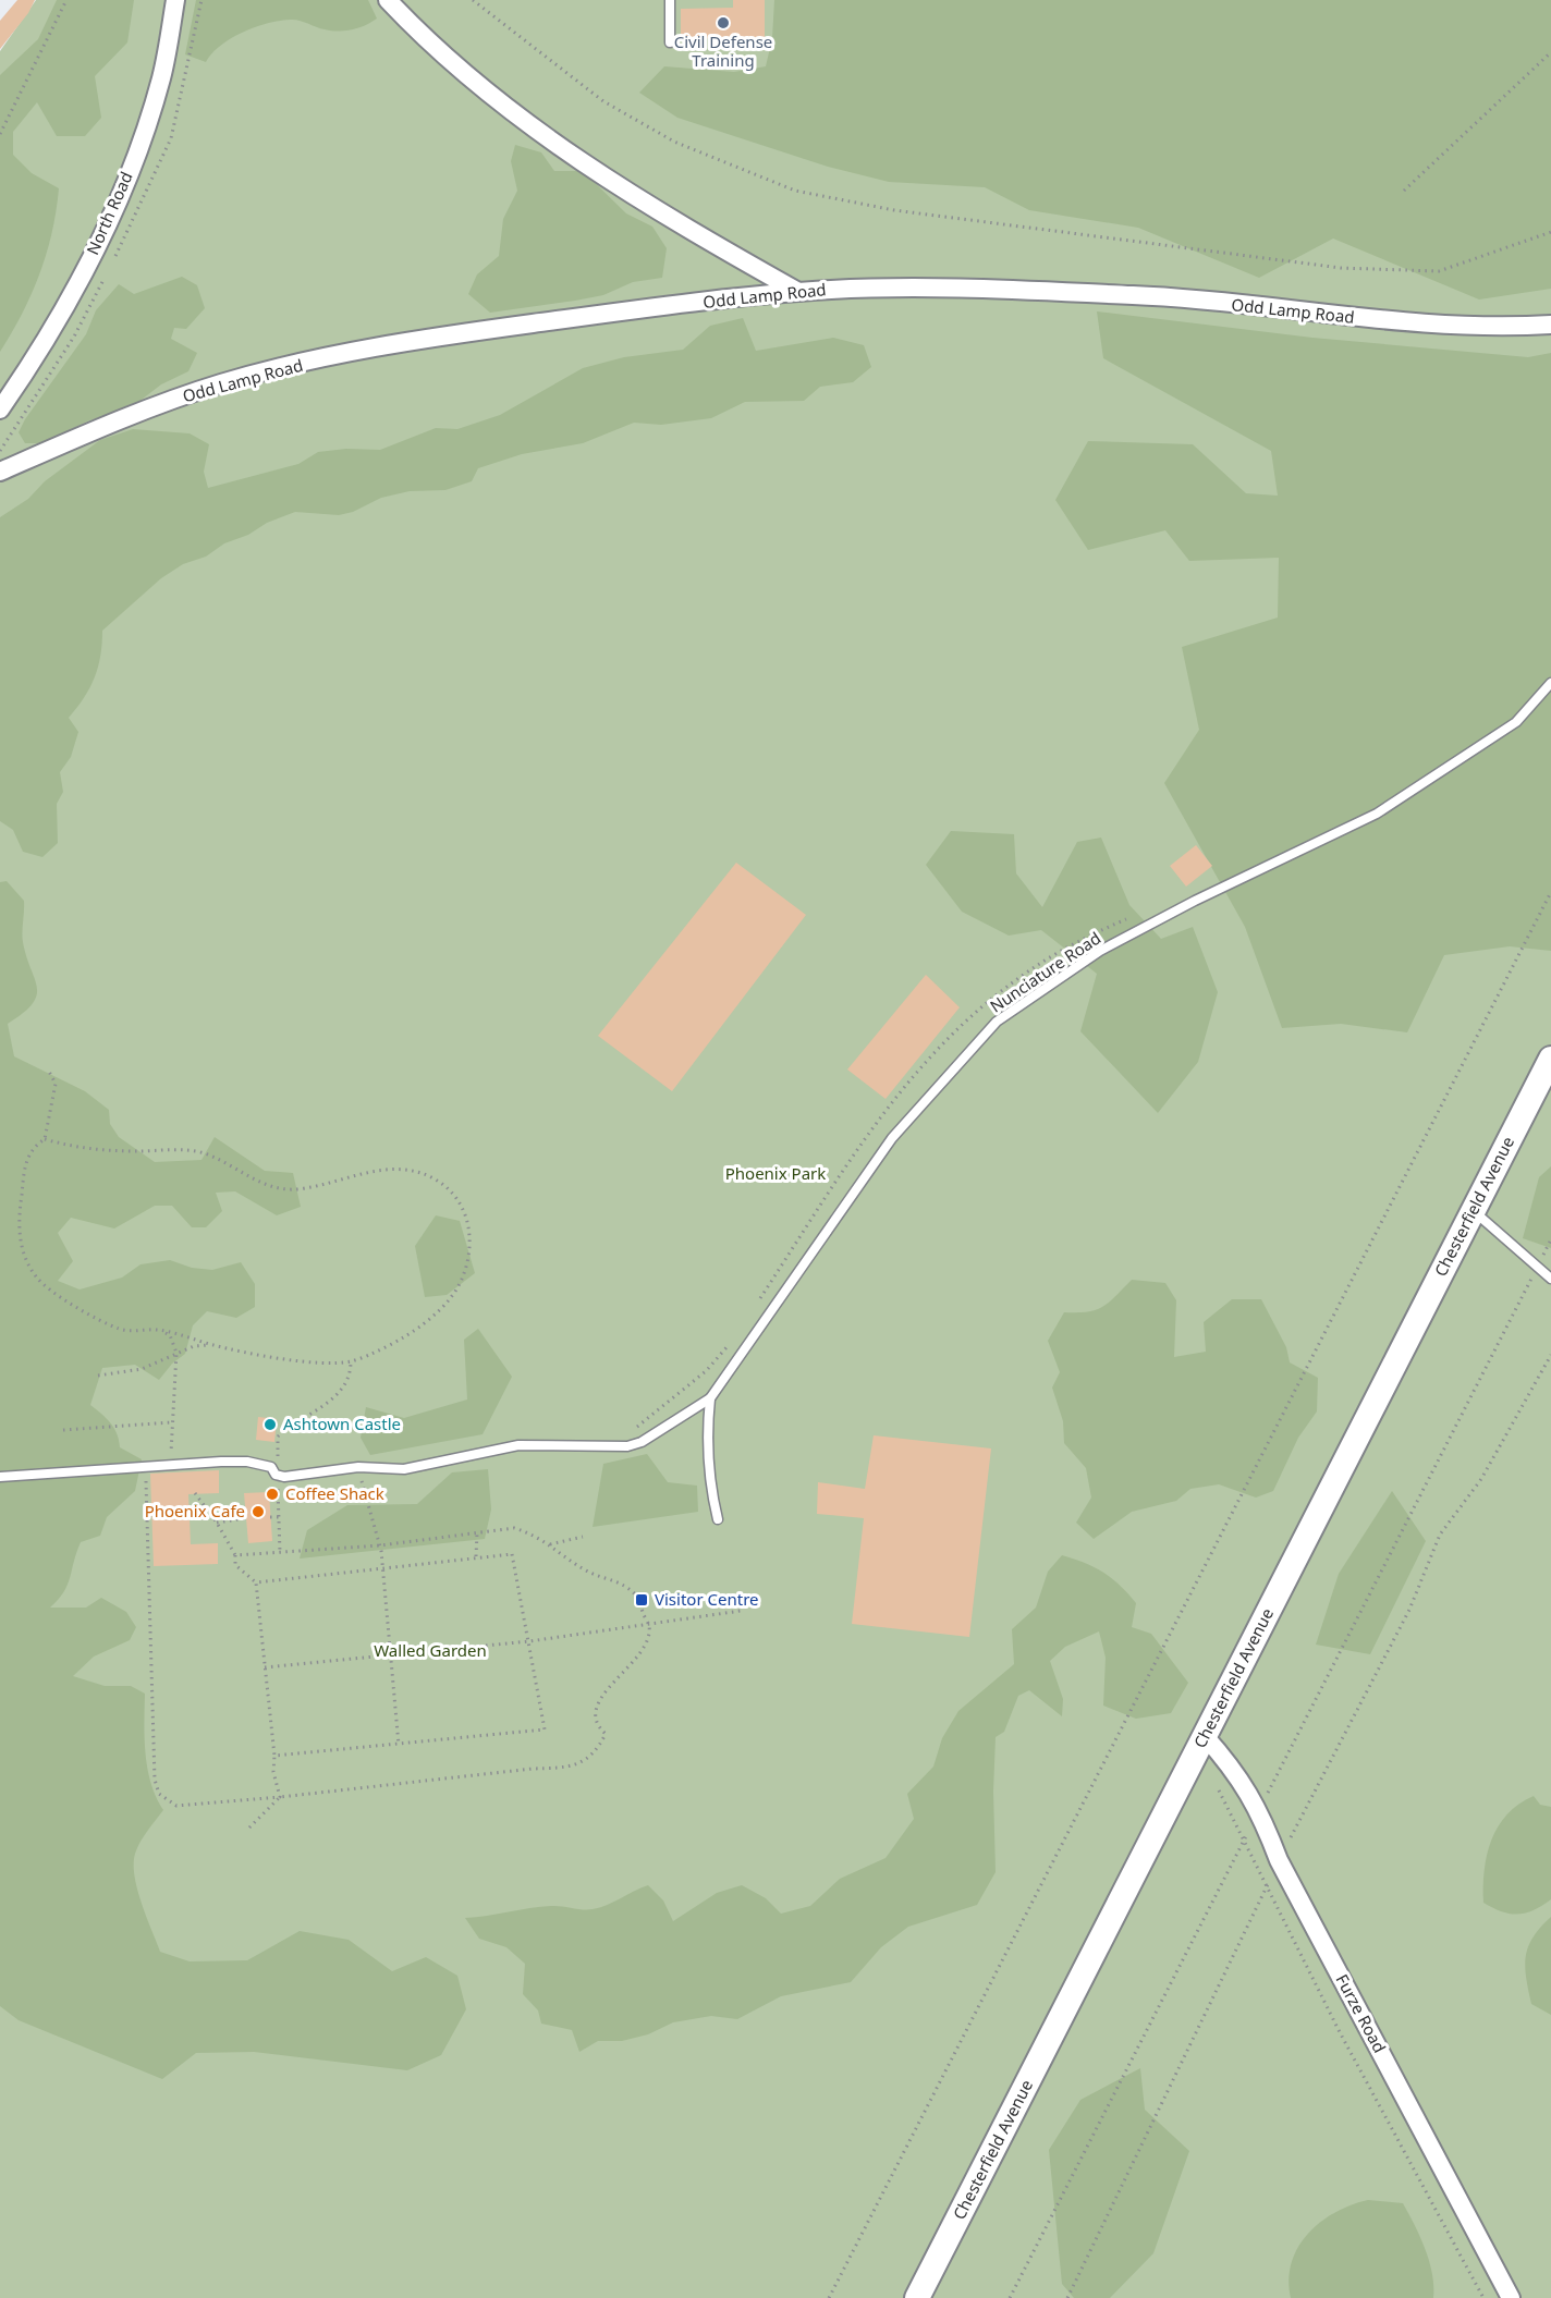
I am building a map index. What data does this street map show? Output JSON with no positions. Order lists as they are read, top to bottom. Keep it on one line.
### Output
{"streets":{"street":["North Road","Odd Lamp Road","Chesterfield Avenue","Furze Road"],"lane":["Nunciature Road"]},"crossings":[["Chesterfield Avenue","Furze Road"]],"parks":["Phoenix Park","Walled Garden"],"places":{"other":["Civil Defense Training","Ashtown Castle","Coffee Shack","Phoenix Cafe"],"transit":["Visitor Centre"]}}
